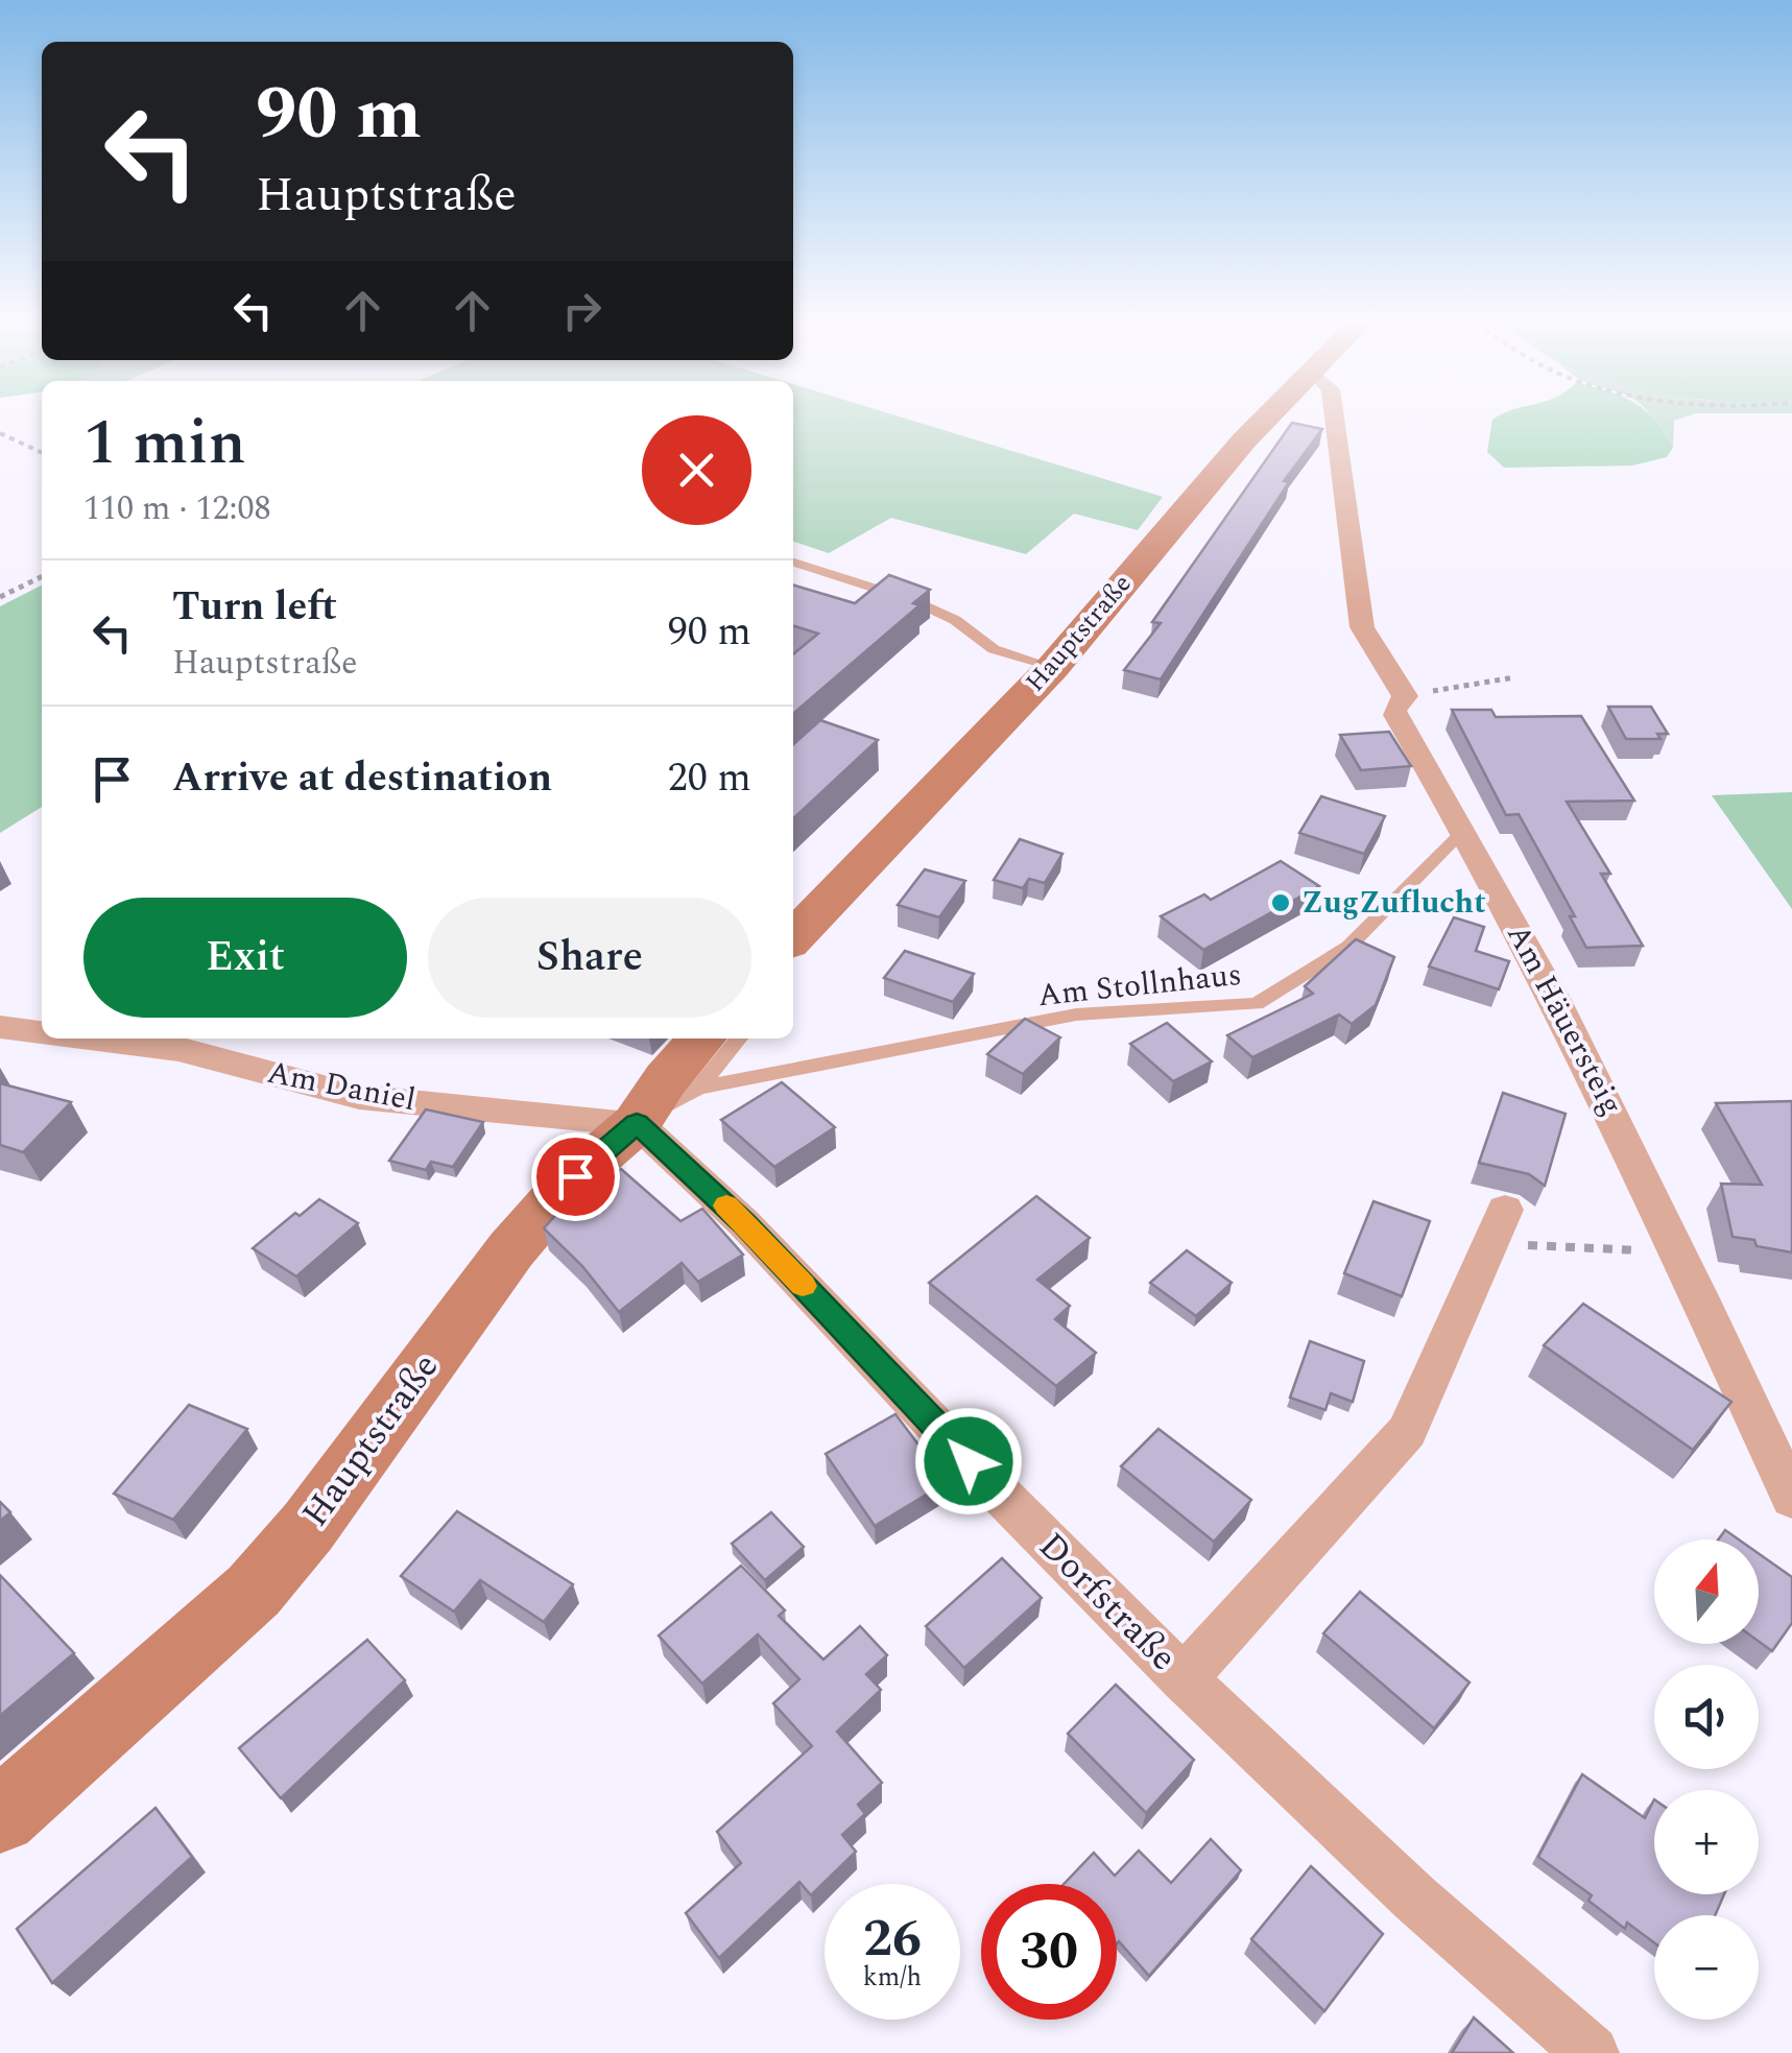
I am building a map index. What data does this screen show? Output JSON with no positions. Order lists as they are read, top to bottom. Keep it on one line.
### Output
{"streets":{"street":["Hauptstraße","Am Häuersteig","Am Daniel","Dorfstraße"],"lane":["Am Stollnhaus"]},"crossings":[["Hauptstraße","Am Daniel"],["Hauptstraße","Dorfstraße"],["Am Stollnhaus","Am Häuersteig"],["Am Daniel","Dorfstraße"]],"places":["ZugZuflucht"],"north":"top","page":{"turn":["90 m","Hauptstraße"],"heading":["1 min","110 m · 12:08"],"list":[{"name":"Turn left","note":"Hauptstraße","value":"90 m"},{"name":"Arrive at destination","value":"20 m"}],"buttons":["Exit","Share"],"map_buttons":["+","−"],"speed":"26 km/h","limit":"30"}}
